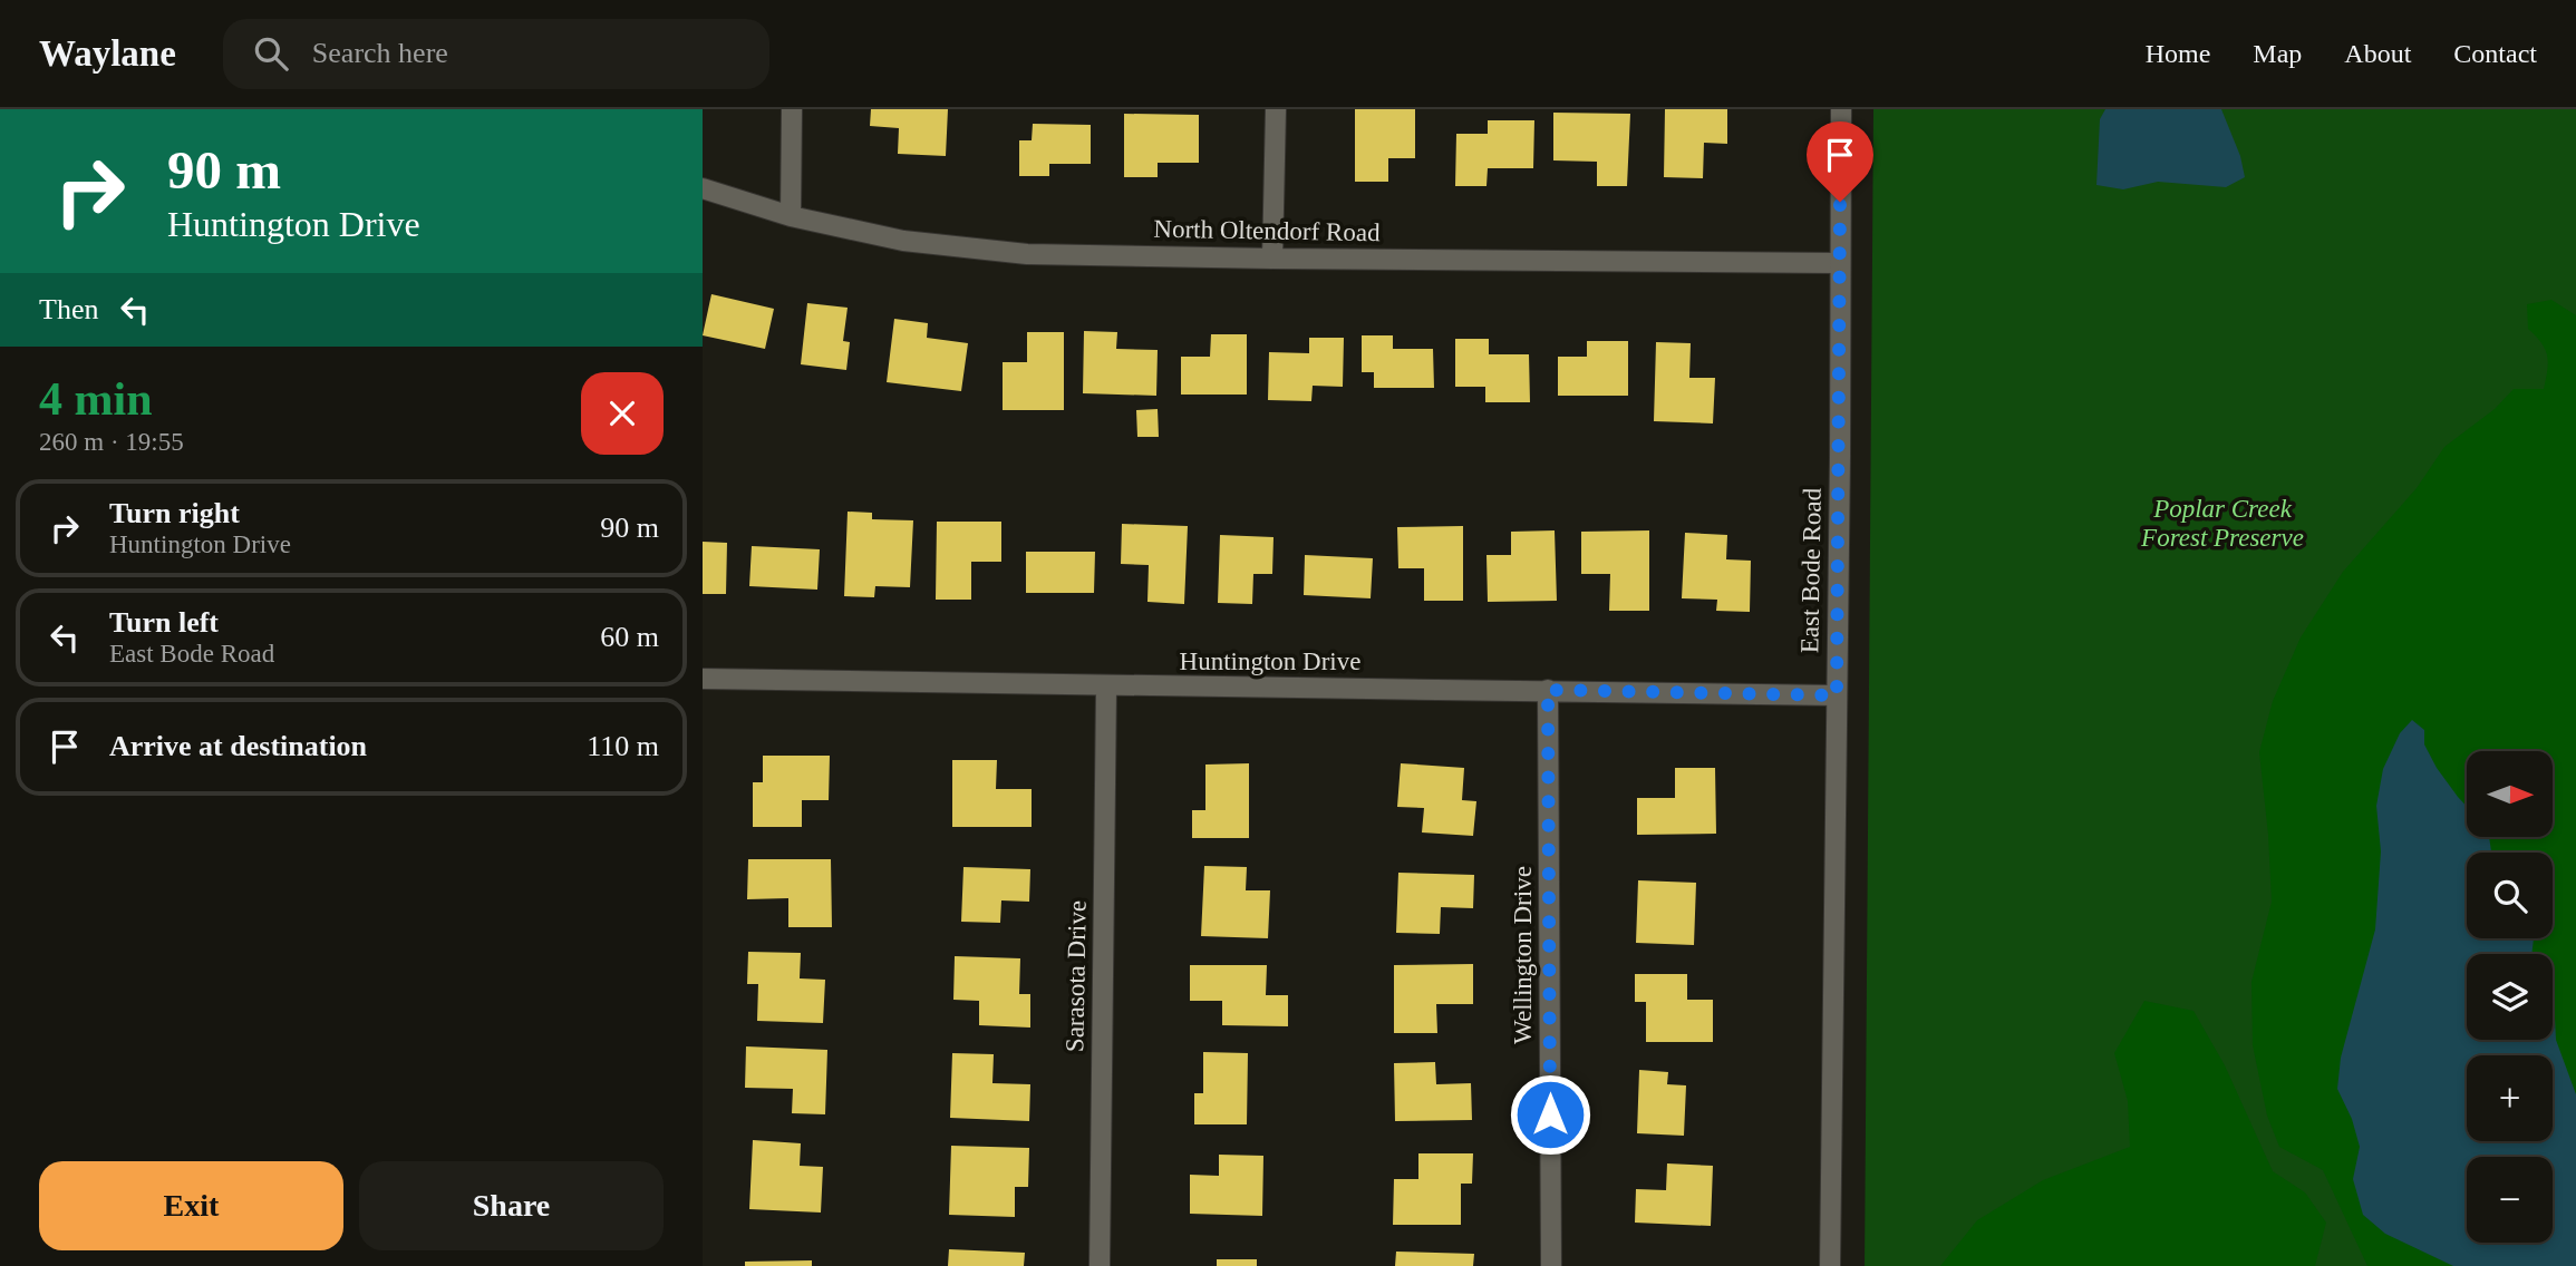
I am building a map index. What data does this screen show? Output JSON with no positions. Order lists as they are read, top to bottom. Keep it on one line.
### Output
{"streets":{"street":["North Oltendorf Road","East Bode Road","Huntington Drive","Wellington Drive","Sarasota Drive"]},"crossings":[["North Oltendorf Road","East Bode Road"],["East Bode Road","Huntington Drive"],["Huntington Drive","Wellington Drive"],["Huntington Drive","Sarasota Drive"]],"parks":["Poplar Creek Forest Preserve"],"north":"right","page":{"header":"Waylane","search":"Search here","nav":["Home","Map","About","Contact"],"turn":["90 m","Huntington Drive"],"then":"Then","heading":["4 min","260 m · 19:55"],"list":[{"name":"Turn right","note":"Huntington Drive","value":"90 m"},{"name":"Turn left","note":"East Bode Road","value":"60 m"},{"name":"Arrive at destination","value":"110 m"}],"map_buttons":["+","−"],"buttons":["Exit","Share"]}}
